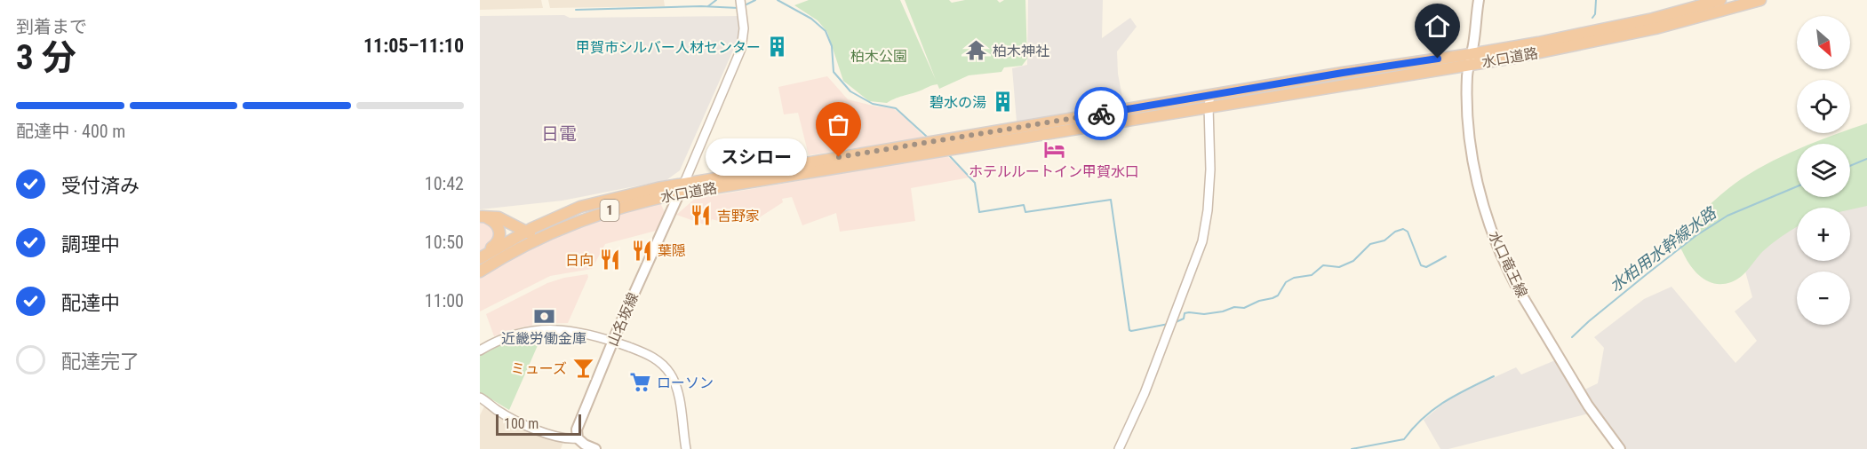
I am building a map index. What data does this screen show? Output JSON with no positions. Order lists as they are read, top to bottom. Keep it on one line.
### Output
{"streets":{"highway":["水口道路","1"],"main road":["水口竜王線","山名坂線"]},"crossings":[["水口道路","水口竜王線"],["水口道路","山名坂線"]],"districts":["日電"],"water":["水柏用水幹線水路"],"parks":["柏木公園"],"places":{"building":["甲賀市シルバー人材センター","碧水の湯"],"temple":["柏木神社"],"hotel":["ホテルルートイン甲賀水口"],"other":["スシロー"],"restaurant":["吉野家","葉隠","日向"],"bank":["近畿労働金庫"],"bar":["ミューズ"],"supermarket":["ローソン"]},"scale_bar":"100 m","north":"bottom right","page":{"heading":["3 分","到着まで","11:05–11:10"],"map_buttons":["+","−"],"bar":"配達中 · 400 m","bubble":"スシロー","list":[["受付済み","10:42"],["調理中","10:50"],["配達中","11:00"],"配達完了"],"scale":"100 m"}}
